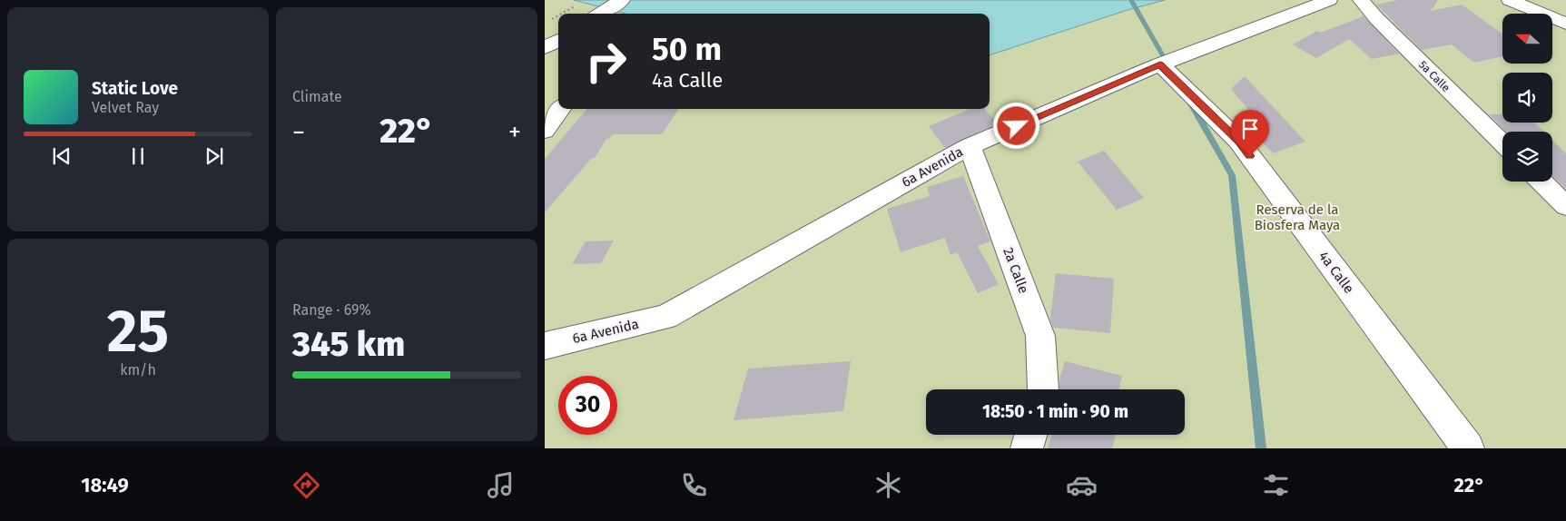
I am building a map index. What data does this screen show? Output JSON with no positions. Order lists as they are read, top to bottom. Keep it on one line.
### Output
{"streets":{"main road":["5a Calle","6a Avenida","2a Calle","4a Calle"]},"crossings":[["6a Avenida","2a Calle"],["6a Avenida","4a Calle"]],"parks":["Reserva de la Biosfera Maya"],"north":"left","page":{"tile":["Climate",["25","km/h"],["Range · 69%","345 km"]],"turn":["50 m","4a Calle"],"song":["Static Love","Velvet Ray"],"heat":["−","22°","+"],"limit":"30","trip":"18:50 · 1 min · 90 m","tabs":["18:49","22°"]}}
